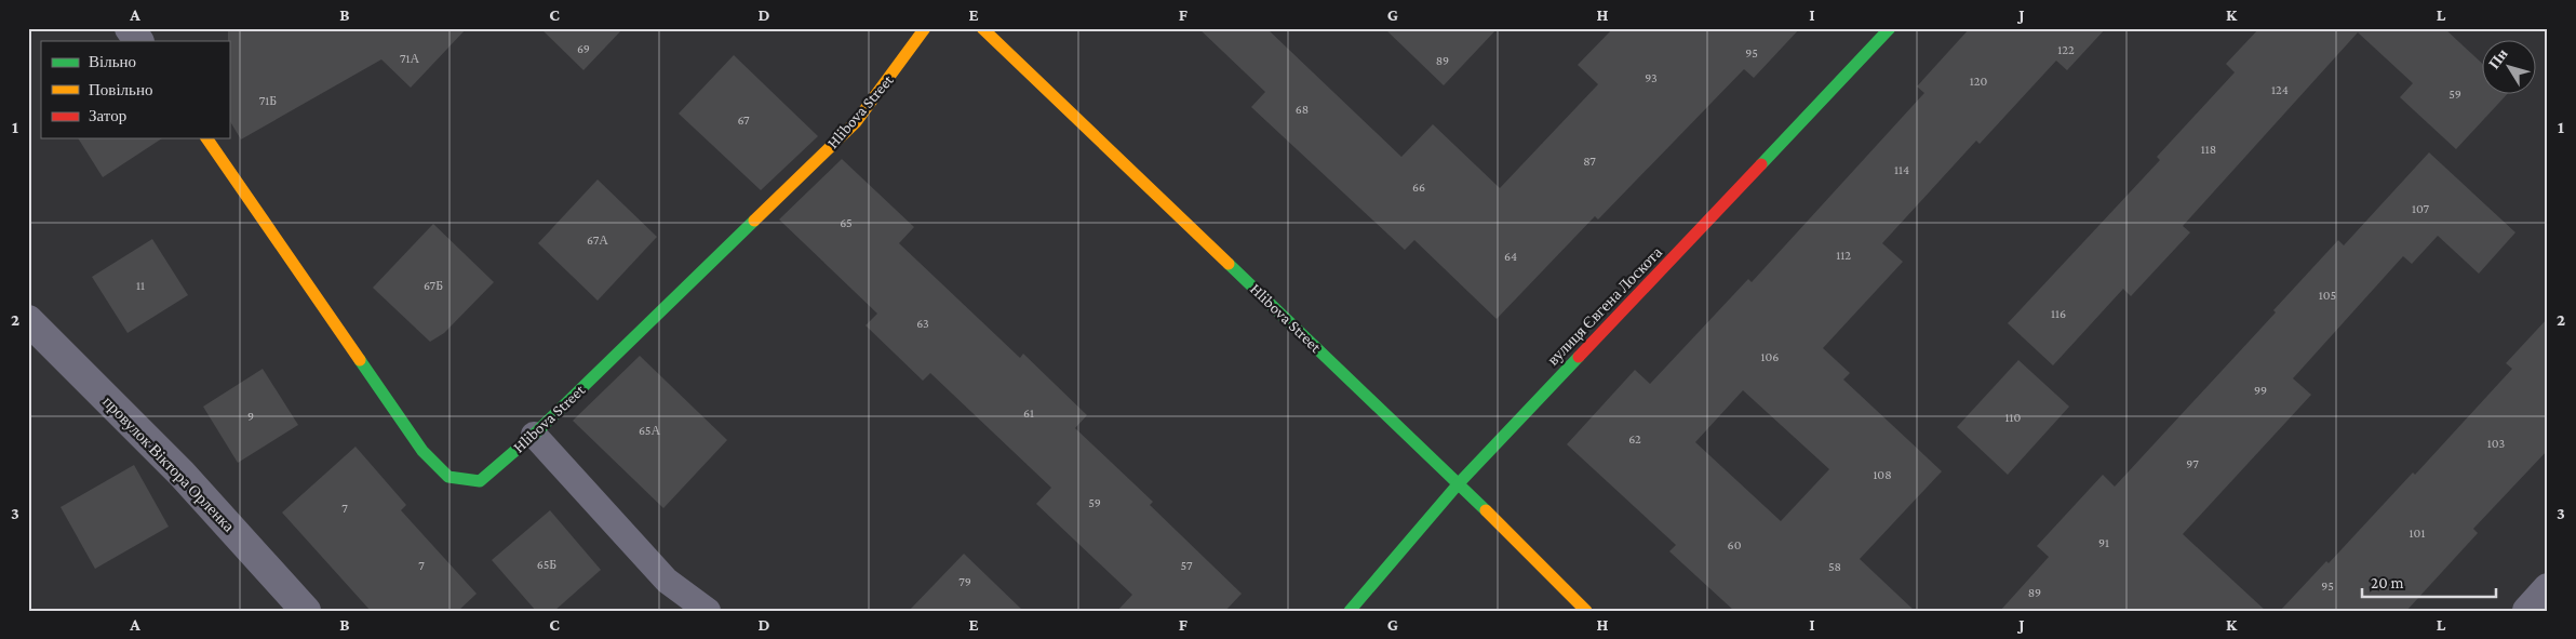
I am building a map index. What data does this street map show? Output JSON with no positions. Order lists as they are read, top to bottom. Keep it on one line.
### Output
{"streets":{"street":["Hlibova Street","вулиця Євгена Лоскота","провулок Віктора Орленка"]},"crossings":[["Hlibova Street","вулиця Євгена Лоскота"]],"house_numbers":["69","122","95","71А","89","93","120","124","59","71Б","68","67","118","87","114","66","107","65","67А","112","64","11","67Б","105","116","63","106","99","61","9","110","65А","62","103","97","108","59","7","101","91","60","65Б","7","57","58","79","95","89"],"legend":["Вільно","Повільно","Затор"],"scale_bar":"20 m","north":"top left","grid":{"columns":["A","B","C","D","E","F","G","H","I","J","K","L"],"rows":["1","2","3"]}}
